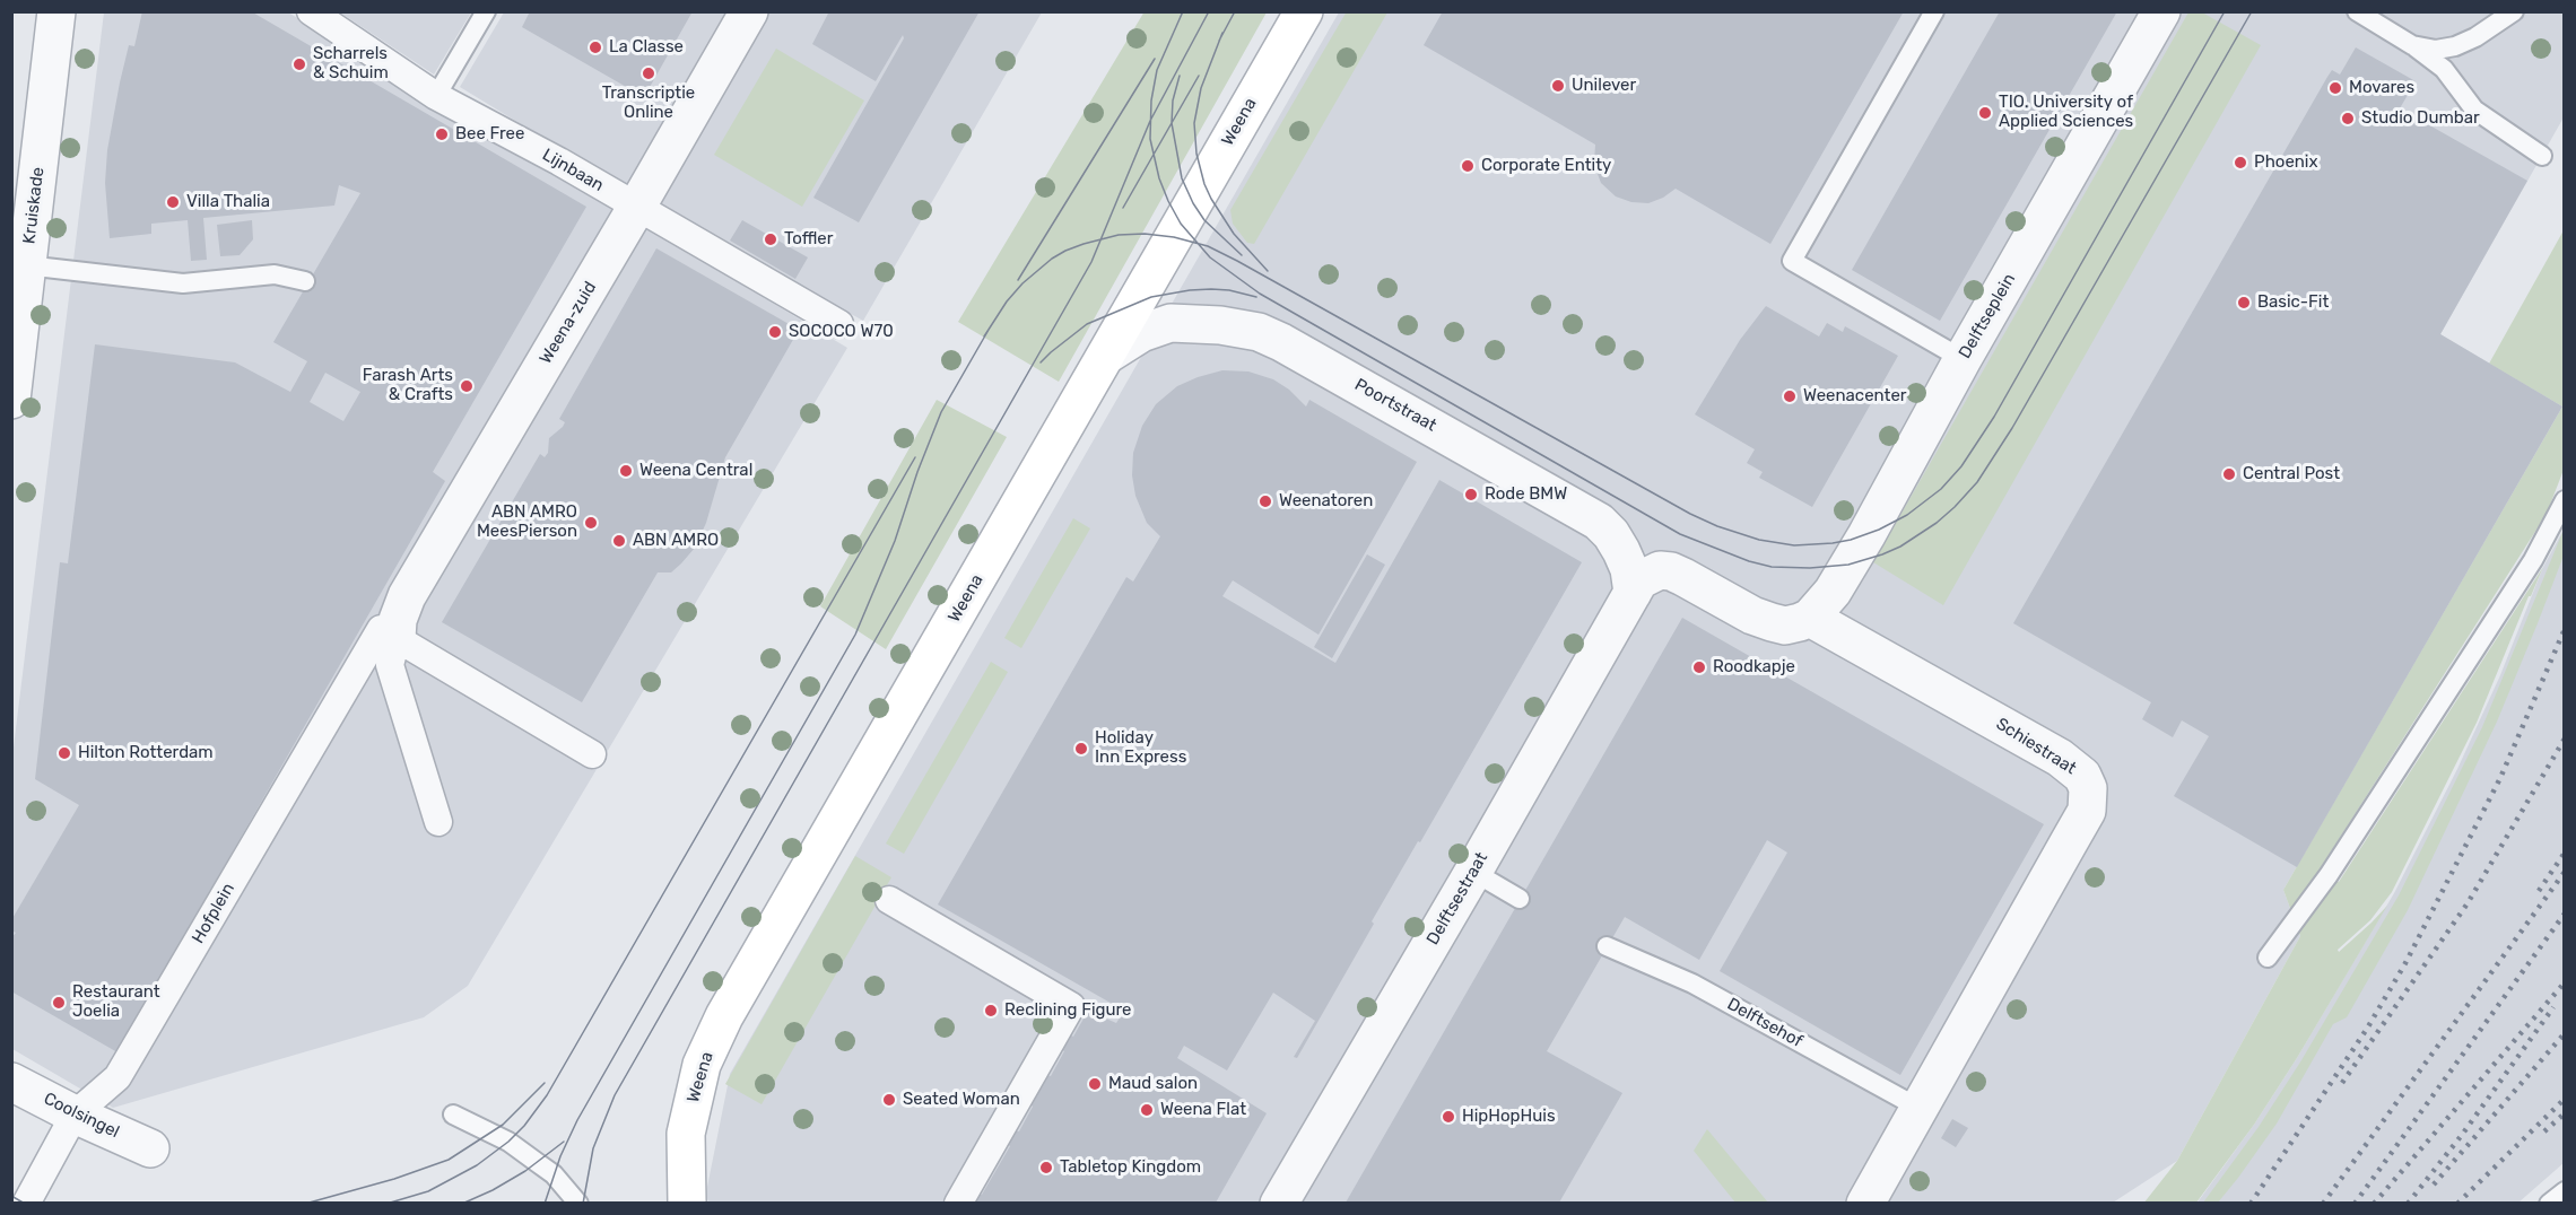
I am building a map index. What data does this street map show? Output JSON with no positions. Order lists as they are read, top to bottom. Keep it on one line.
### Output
{"streets":{"main road":["Weena"],"street":["Lijnbaan","Kruiskade","Delftseplein","Weena-zuid","Poortstraat","Schiestraat","Delftsestraat","Hofplein","Coolsingel"],"lane":["Delftsehof"]},"crossings":[["Weena","Poortstraat"],["Lijnbaan","Weena-zuid"],["Delftseplein","Schiestraat"],["Weena-zuid","Hofplein"],["Poortstraat","Delftsestraat"],["Schiestraat","Delftsehof"],["Hofplein","Coolsingel"]],"places":["La Classe","Scharrels & Schuim","Transcriptie Online","Unilever","Movares","TIO. University of Applied Sciences","Studio Dumbar","Bee Free","Phoenix","Corporate Entity","Villa Thalia","Toffler","Basic-Fit","SOCOCO W70","Farash Arts & Crafts","Weenacenter","Weena Central","Central Post","Rode BMW","Weenatoren","ABN AMRO MeesPierson","ABN AMRO","Roodkapje","Holiday Inn Express","Hilton Rotterdam","Restaurant Joelia","Reclining Figure","Maud salon","Seated Woman","Weena Flat","HipHopHuis","Tabletop Kingdom"]}
